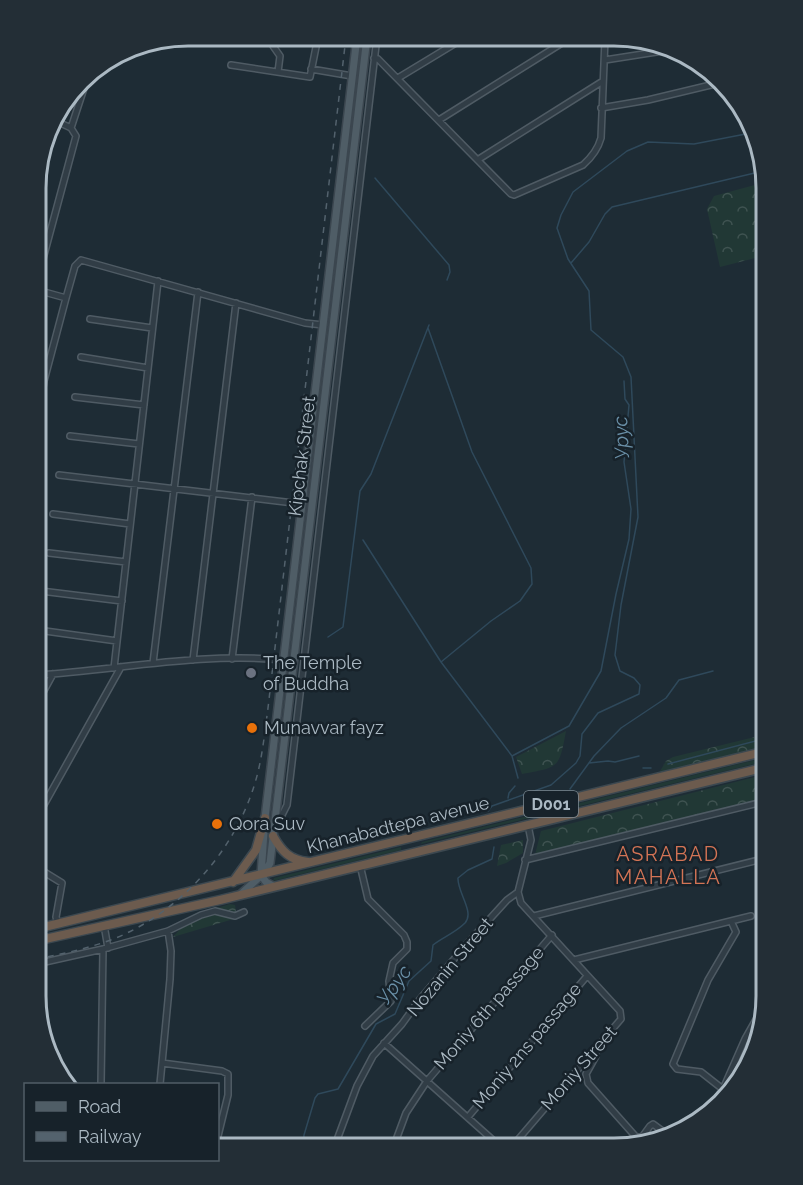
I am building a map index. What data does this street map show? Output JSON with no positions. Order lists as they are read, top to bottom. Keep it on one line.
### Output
{"streets":{"highway":["D001","Khanabadtepa avenue"],"main road":["Kipchak Street"],"street":["Nozanin Street","Moniy 6th passage","Moniy 2ns passage","Moniy Street"]},"crossings":[["Kipchak Street","Khanabadtepa avenue"],["Nozanin Street","Moniy Street"],["Moniy 6th passage","Moniy Street"],["Moniy 2ns passage","Moniy Street"]],"districts":["ASRABAD MAHALLA"],"water":["Урус"],"places":["The Temple of Buddha","Munavvar fayz","Qora Suv"],"legend":["Road","Railway"]}
